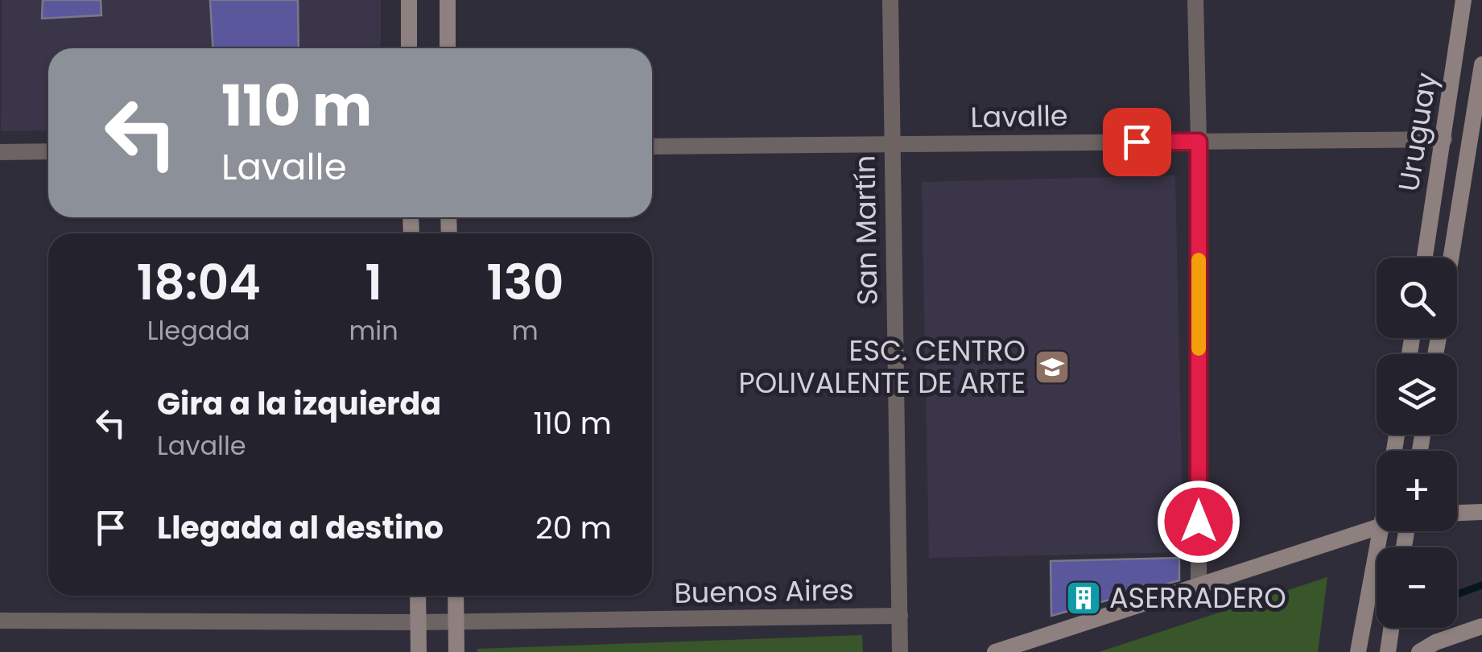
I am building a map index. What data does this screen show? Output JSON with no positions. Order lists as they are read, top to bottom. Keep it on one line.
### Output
{"streets":{"street":["Lavalle","Uruguay","San Martín","Buenos Aires"]},"crossings":[["Lavalle","Uruguay"],["Lavalle","San Martín"],["San Martín","Buenos Aires"]],"places":{"school or university":["ESC. CENTRO POLIVALENTE DE ARTE"],"building":["ASERRADERO"]},"page":{"turn":["110 m","Lavalle"],"eta":["18:04","Llegada","1","min","130","m"],"map_buttons":["+","−"],"list":[{"name":"Gira a la izquierda","note":"Lavalle","value":"110 m"},{"name":"Llegada al destino","value":"20 m"}]}}
